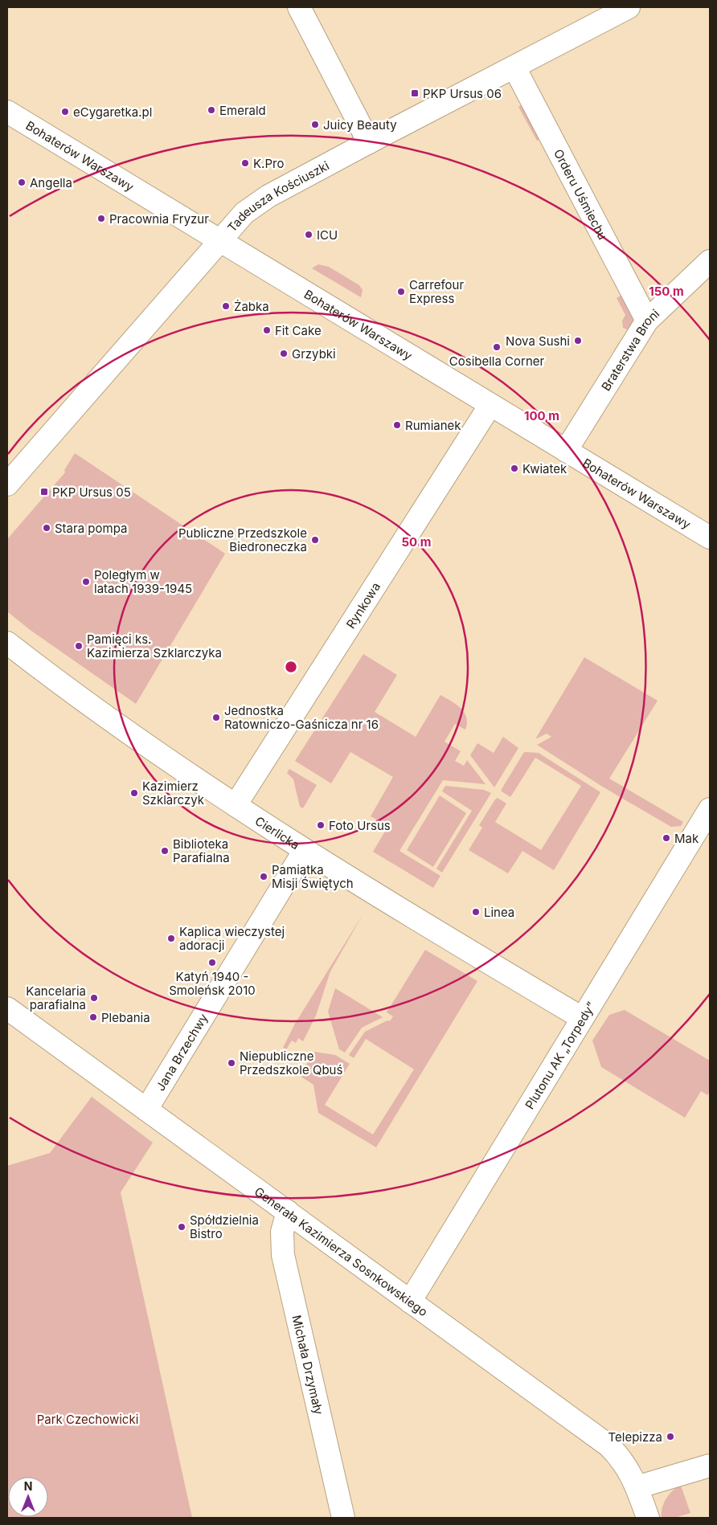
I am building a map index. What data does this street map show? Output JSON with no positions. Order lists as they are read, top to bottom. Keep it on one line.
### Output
{"streets":{"street":["Bohaterów Warszawy","Orderu Uśmiechu","Tadeusza Kościuszki","Braterstwa Broni","Rynkowa","Cierlicka","Jana Brzechwy","Plutonu AK „Torpedy”","Generała Kazimierza Sosnkowskiego","Michała Drzymały"]},"crossings":[["Bohaterów Warszawy","Tadeusza Kościuszki"],["Bohaterów Warszawy","Braterstwa Broni"],["Bohaterów Warszawy","Rynkowa"],["Orderu Uśmiechu","Tadeusza Kościuszki"],["Orderu Uśmiechu","Braterstwa Broni"],["Rynkowa","Cierlicka"],["Cierlicka","Jana Brzechwy"],["Cierlicka","Plutonu AK „Torpedy”"],["Jana Brzechwy","Generała Kazimierza Sosnkowskiego"],["Plutonu AK „Torpedy”","Generała Kazimierza Sosnkowskiego"],["Generała Kazimierza Sosnkowskiego","Michała Drzymały"]],"parks":["Park Czechowicki"],"places":{"transit":["PKP Ursus 06","PKP Ursus 05"],"other":["Emerald","eCygaretka.pl","Juicy Beauty","K.Pro","Angella","Pracownia Fryzur","ICU","Carrefour Express","Żabka","Fit Cake","Nova Sushi","Cosibella Corner","Grzybki","Rumianek","Kwiatek","Stara pompa","Publiczne Przedszkole Biedroneczka","Poległym w latach 1939-1945","Pamięci ks. Kazimierza Szklarczyka","Jednostka Ratowniczo-Gaśnicza nr 16","Kazimierz Szklarczyk","Foto Ursus","Mak","Biblioteka Parafialna","Pamiątka Misji Świętych","Linea","Kaplica wieczystej adoracji","Katyń 1940 - Smoleńsk 2010","Kancelaria parafialna","Plebania","Niepubliczne Przedszkole Qbuś","Spółdzielnia Bistro","Telepizza"]},"north":"top","rings":["150 m","100 m","50 m"]}
